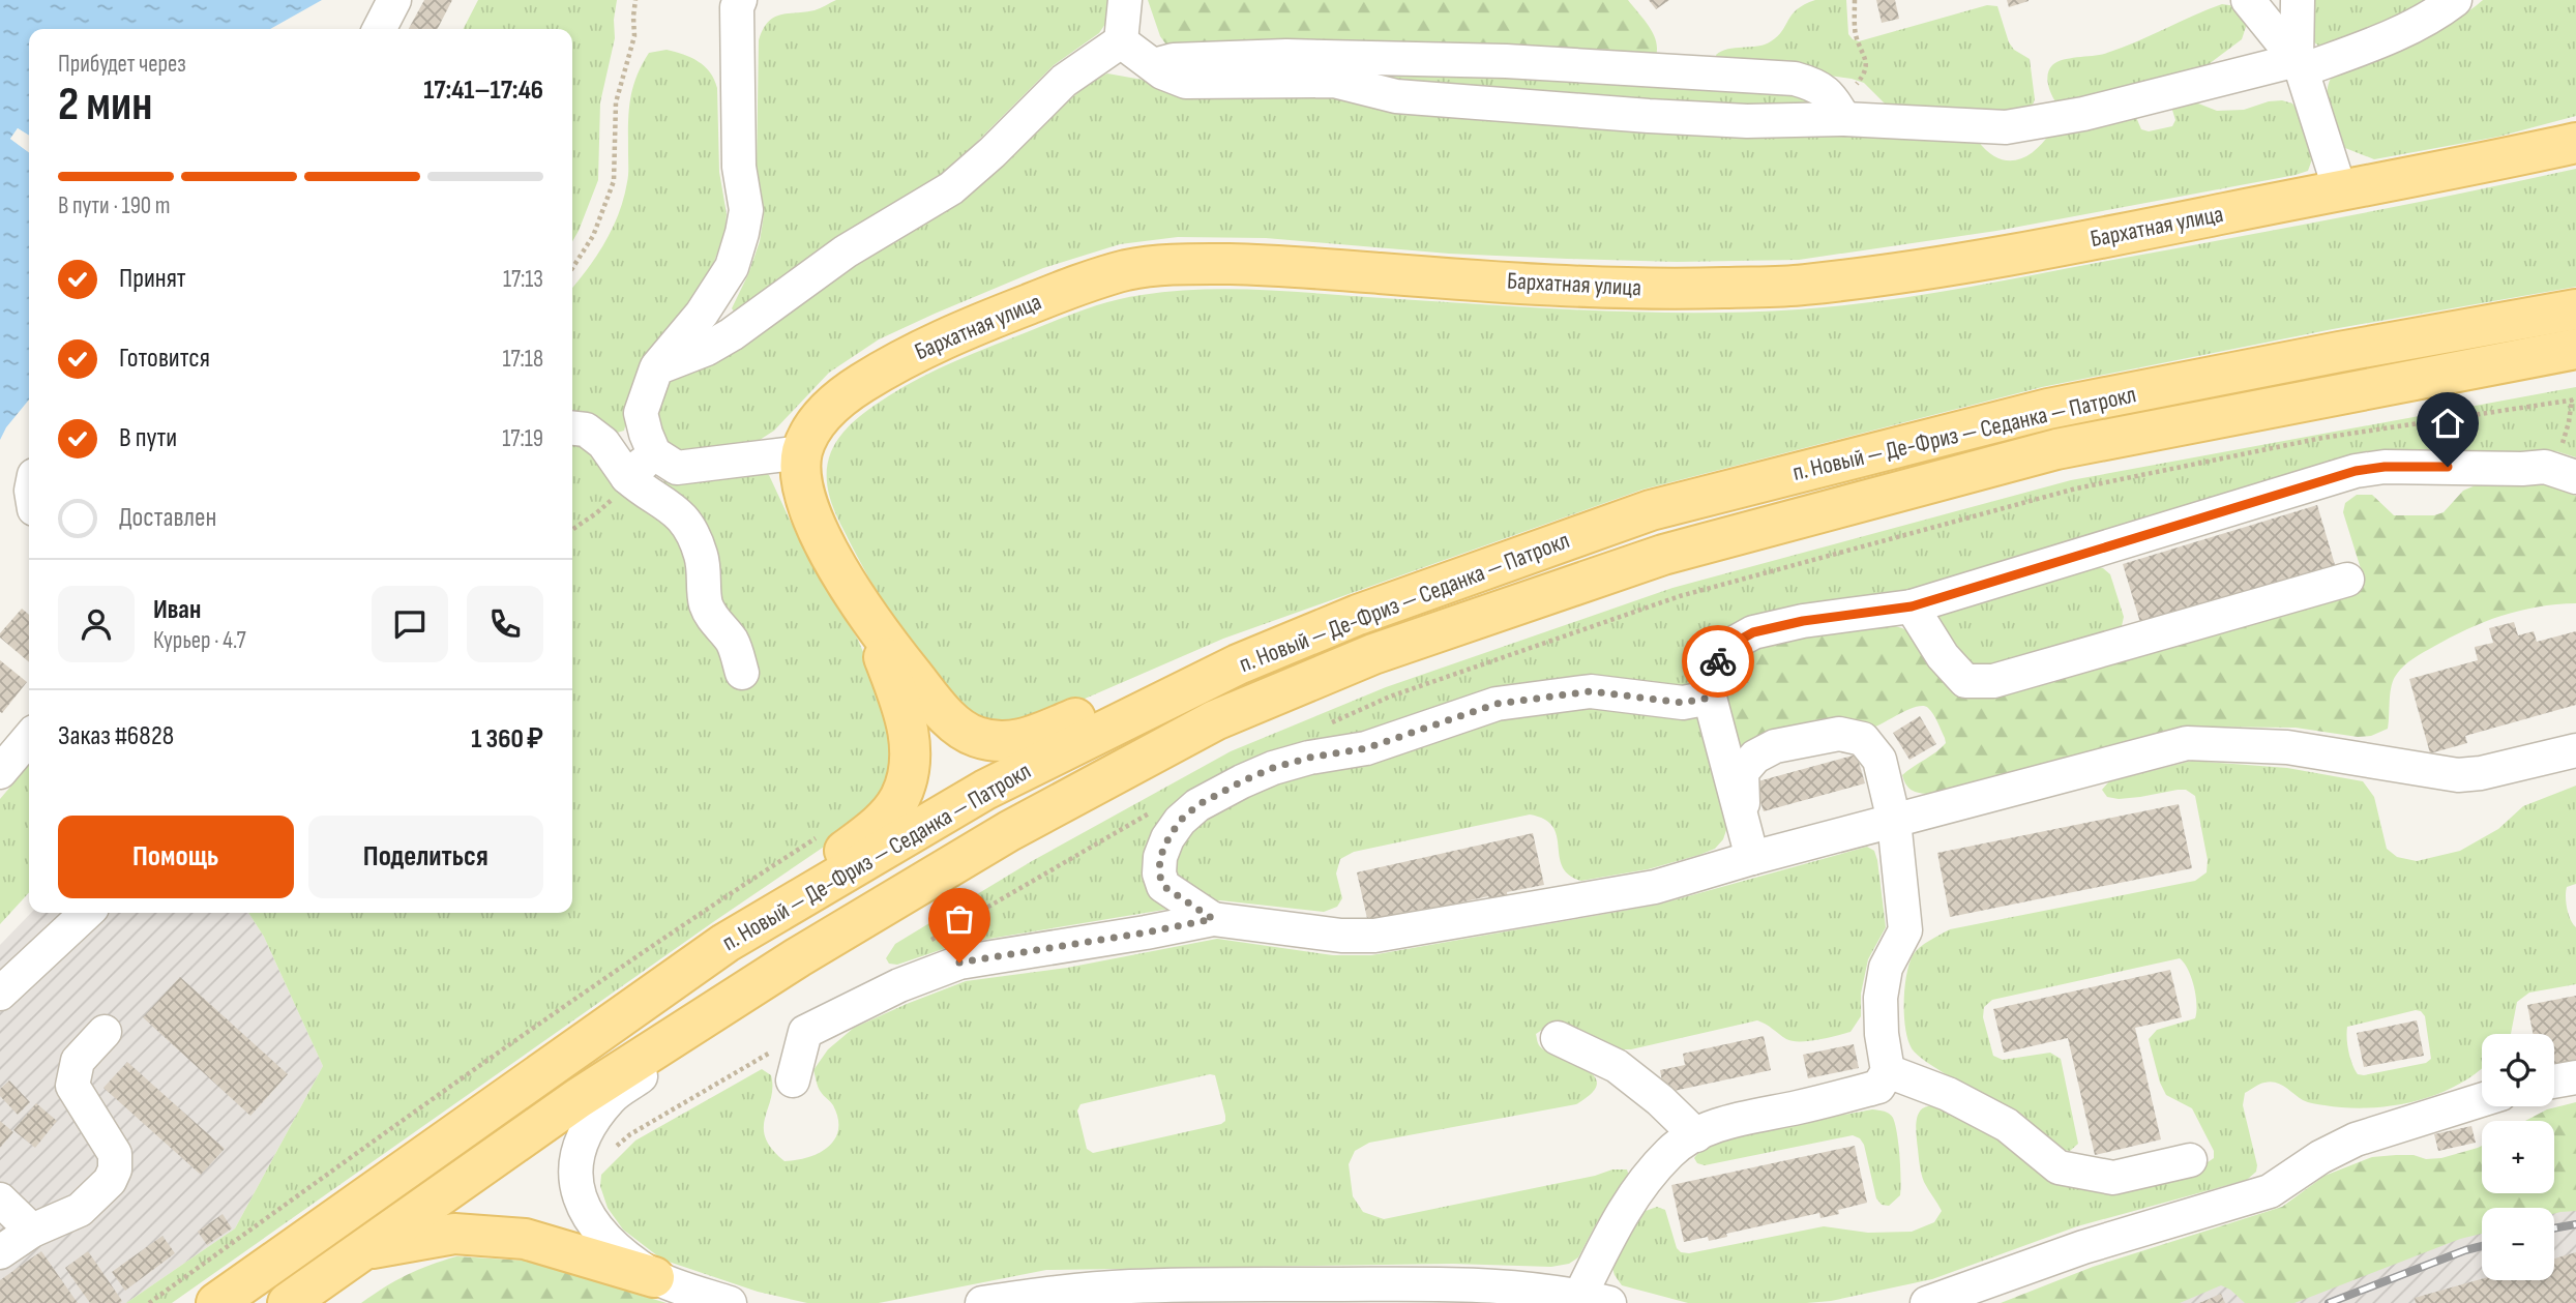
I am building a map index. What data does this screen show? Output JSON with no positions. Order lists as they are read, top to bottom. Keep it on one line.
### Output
{"streets":{"main road":["Бархатная улица","п. Новый — Де-Фриз — Седанка — Патрокл"]},"page":{"heading":["2 мин","Прибудет через","17:41–17:46"],"panel":["Иван","Курьер · 4.7","Заказ #6828","1 360 ₽"],"bar":"В пути · 190 m","list":[["Принят","17:13"],["Готовится","17:18"],["В пути","17:19"],"Доставлен"],"buttons":["Помощь","Поделиться"],"map_buttons":["+","−"]}}
